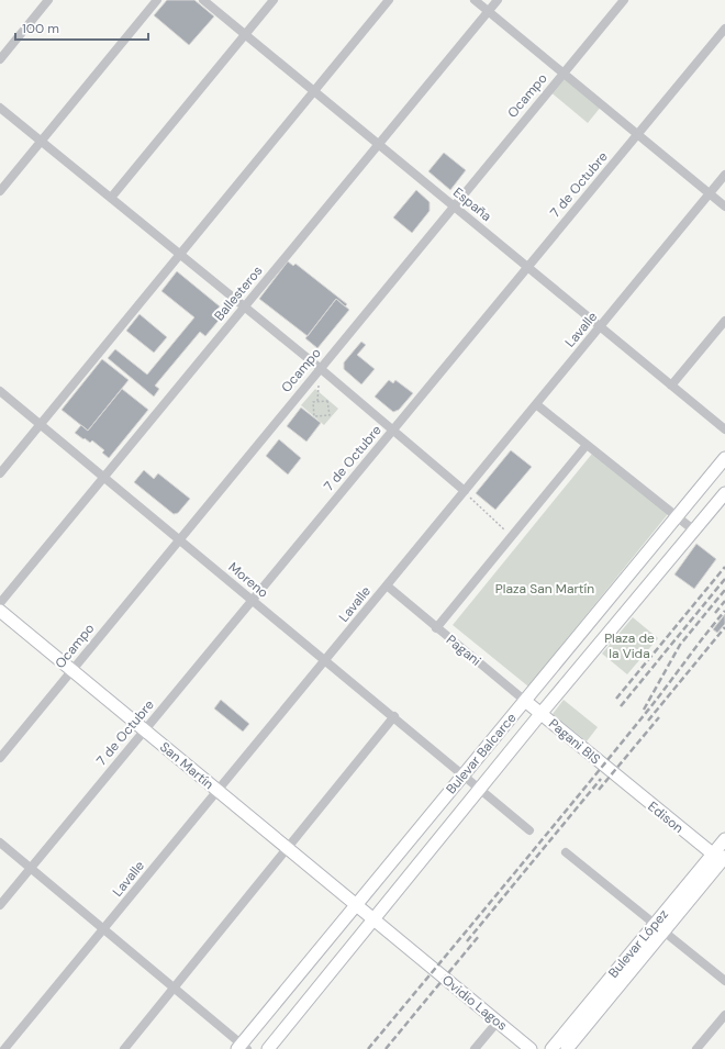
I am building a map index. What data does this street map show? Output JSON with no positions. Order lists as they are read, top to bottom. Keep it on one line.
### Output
{"streets":{"main road":["Pagani","Pagani BIS","Bulevar Balcarce","San Martín","Edison","Bulevar López","Ovidio Lagos"],"street":["Ocampo","7 de Octubre","España","Ballesteros","Lavalle","Moreno"]},"crossings":[["Ocampo","España"],["Ocampo","Moreno"],["Ocampo","San Martín"],["7 de Octubre","España"],["7 de Octubre","Moreno"],["7 de Octubre","San Martín"],["España","Ballesteros"],["España","Lavalle"],["Ballesteros","Moreno"],["Lavalle","Moreno"],["Lavalle","Pagani"],["Lavalle","San Martín"],["Moreno","Bulevar Balcarce"],["Pagani","Pagani BIS"],["Pagani","Bulevar Balcarce"],["Pagani BIS","Bulevar Balcarce"],["Pagani BIS","Edison"],["Bulevar Balcarce","San Martín"],["Bulevar Balcarce","Ovidio Lagos"],["San Martín","Ovidio Lagos"],["Edison","Bulevar López"]],"parks":["Plaza San Martín","Plaza de la Vida"],"scale_bar":"100 m"}
